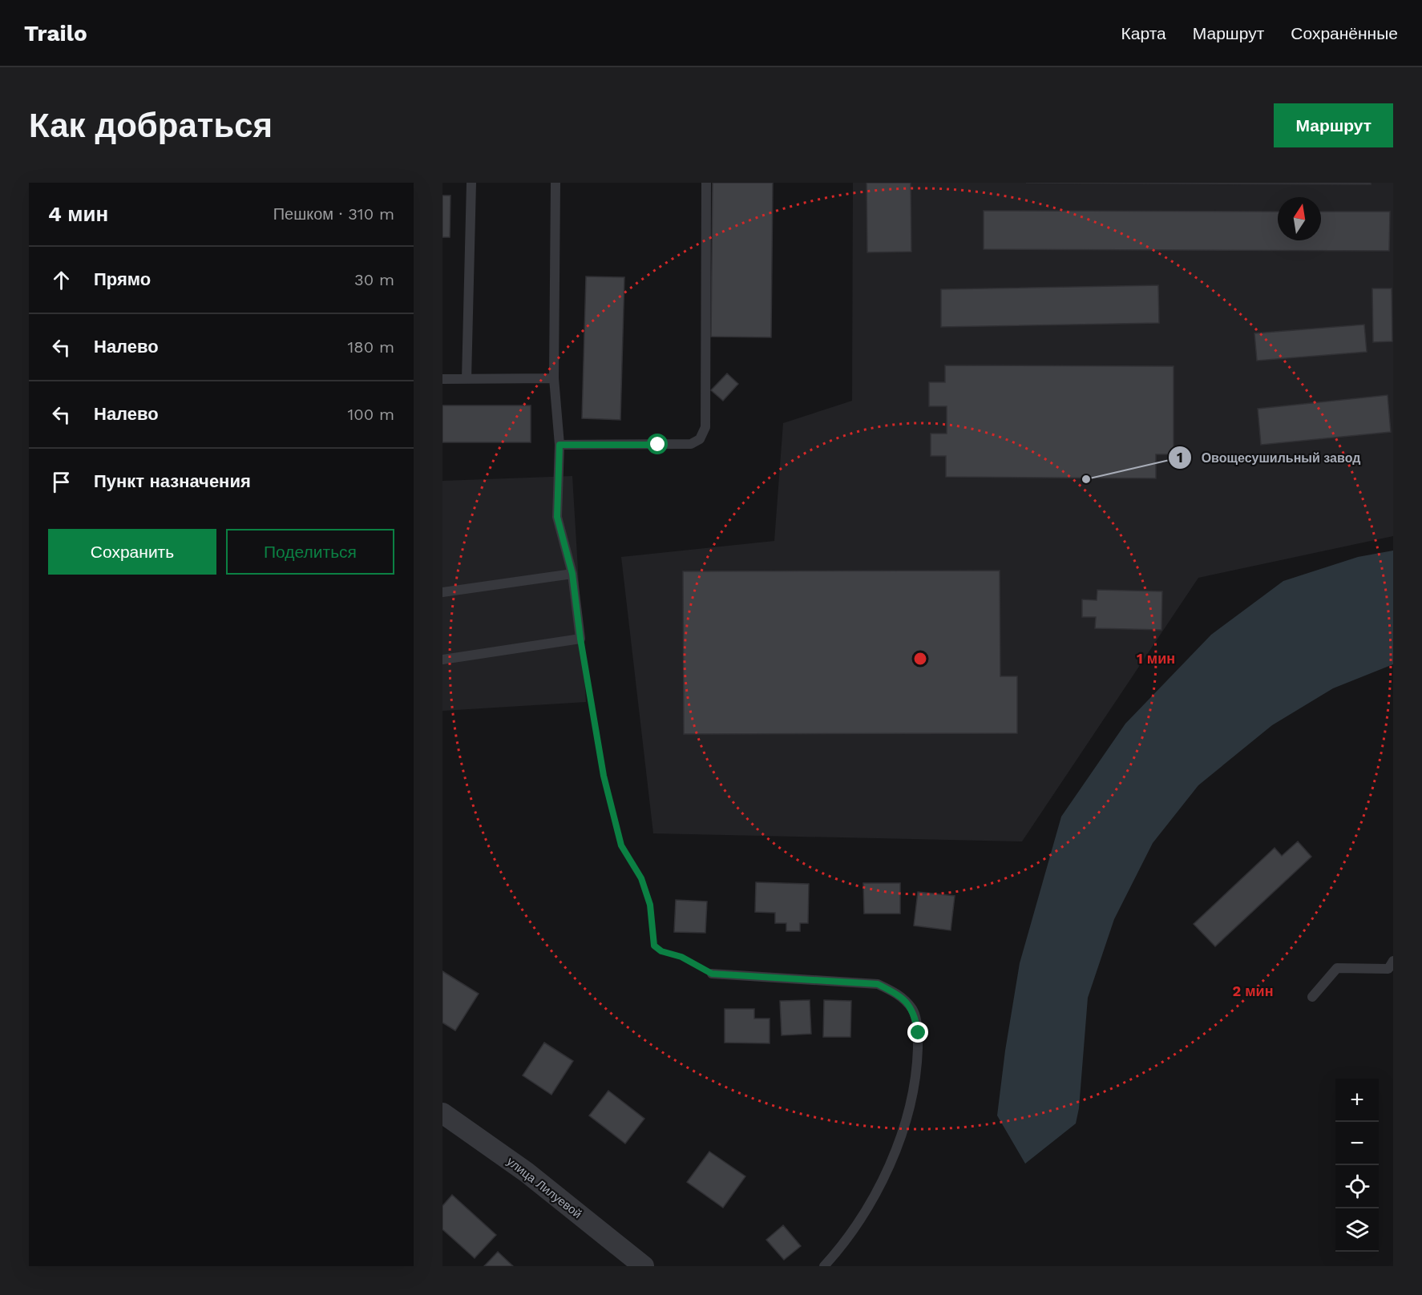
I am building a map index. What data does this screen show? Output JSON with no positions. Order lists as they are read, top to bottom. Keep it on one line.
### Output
{"streets":{"street":["улица Лилуевой"]},"places":["Овощесушильный завод"],"north":"top","page":{"header":"Trailo","nav":["Карта","Маршрут","Сохранённые"],"buttons":["Маршрут",["Сохранить","Поделиться"]],"title":"Как добраться","heading":["4 мин","Пешком · 310 m"],"list":[["Прямо","30 m"],["Налево","180 m"],["Налево","100 m"],"Пункт назначения"],"map_buttons":["+","−"]},"rings":["1 мин","2 мин"]}
